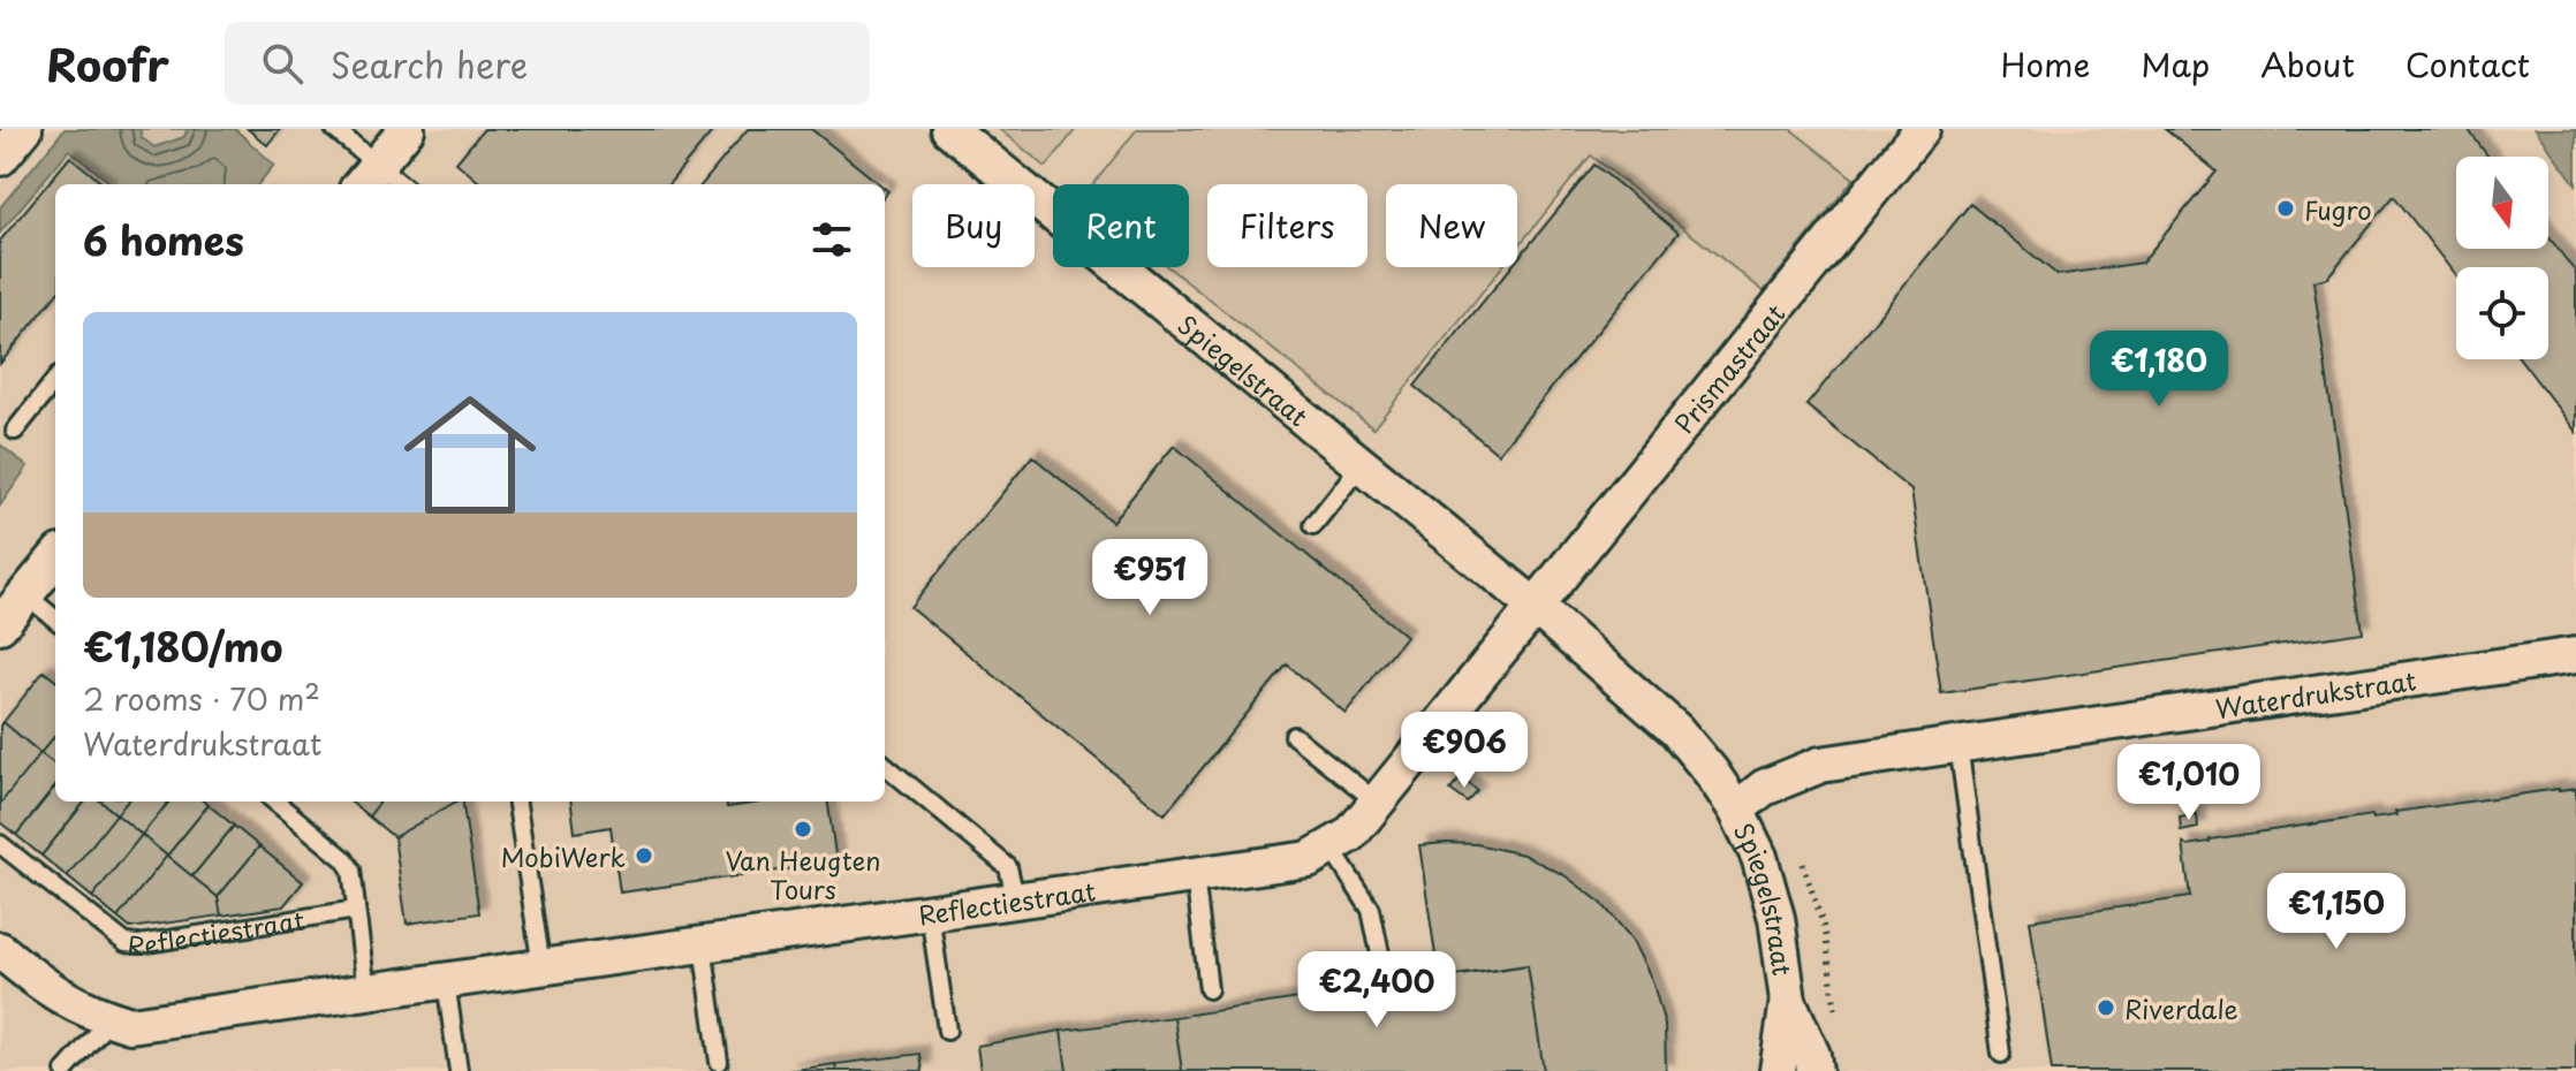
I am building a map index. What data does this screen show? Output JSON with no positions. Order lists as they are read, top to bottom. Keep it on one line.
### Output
{"streets":{"street":["Spiegelstraat","Prismastraat","Waterdrukstraat","Reflectiestraat"]},"crossings":[["Spiegelstraat","Prismastraat"],["Spiegelstraat","Waterdrukstraat"],["Spiegelstraat","Reflectiestraat"],["Prismastraat","Reflectiestraat"]],"places":["Fugro","Van Heugten Tours","MobiWerk","Riverdale"],"north":"bottom","page":{"header":"Roofr","search":"Search here","nav":["Home","Map","About","Contact"],"chip":["Buy","Rent","Filters","New"],"heading":"6 homes","list":[{"name":"€1,180/mo","note":"2 rooms · 70 m² · Waterdrukstraat"}],"price":["€1,180","€951","€906","€1,010","€1,150","€2,400"]}}
